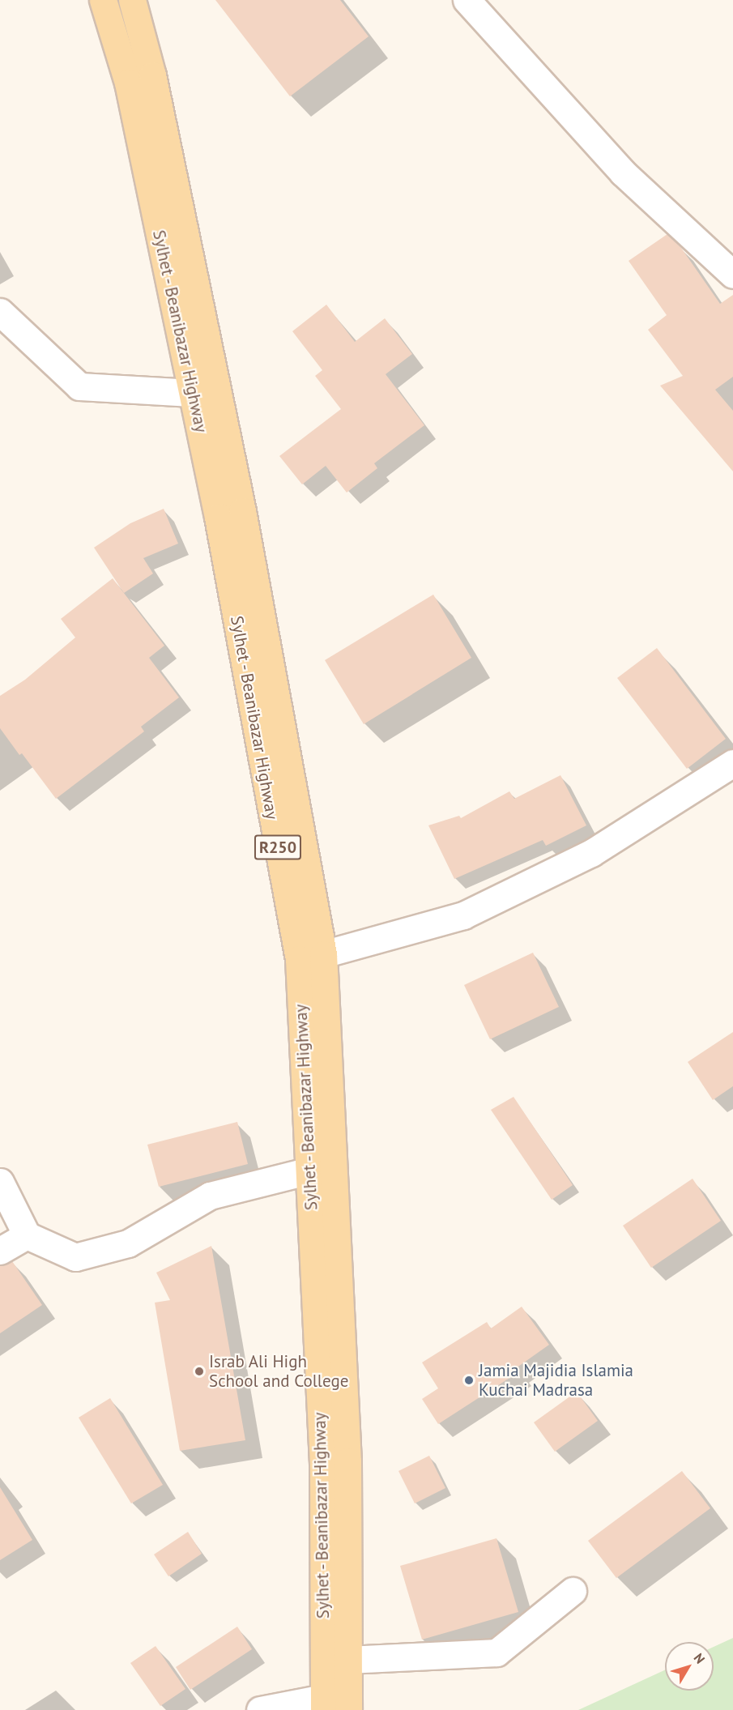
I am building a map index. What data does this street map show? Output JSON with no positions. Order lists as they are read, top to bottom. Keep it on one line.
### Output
{"streets":{"main road":["Sylhet - Beanibazar Highway","R250"]},"places":["Israb Ali High School and College","Jamia Majidia Islamia Kuchai Madrasa"],"north":"top right"}
